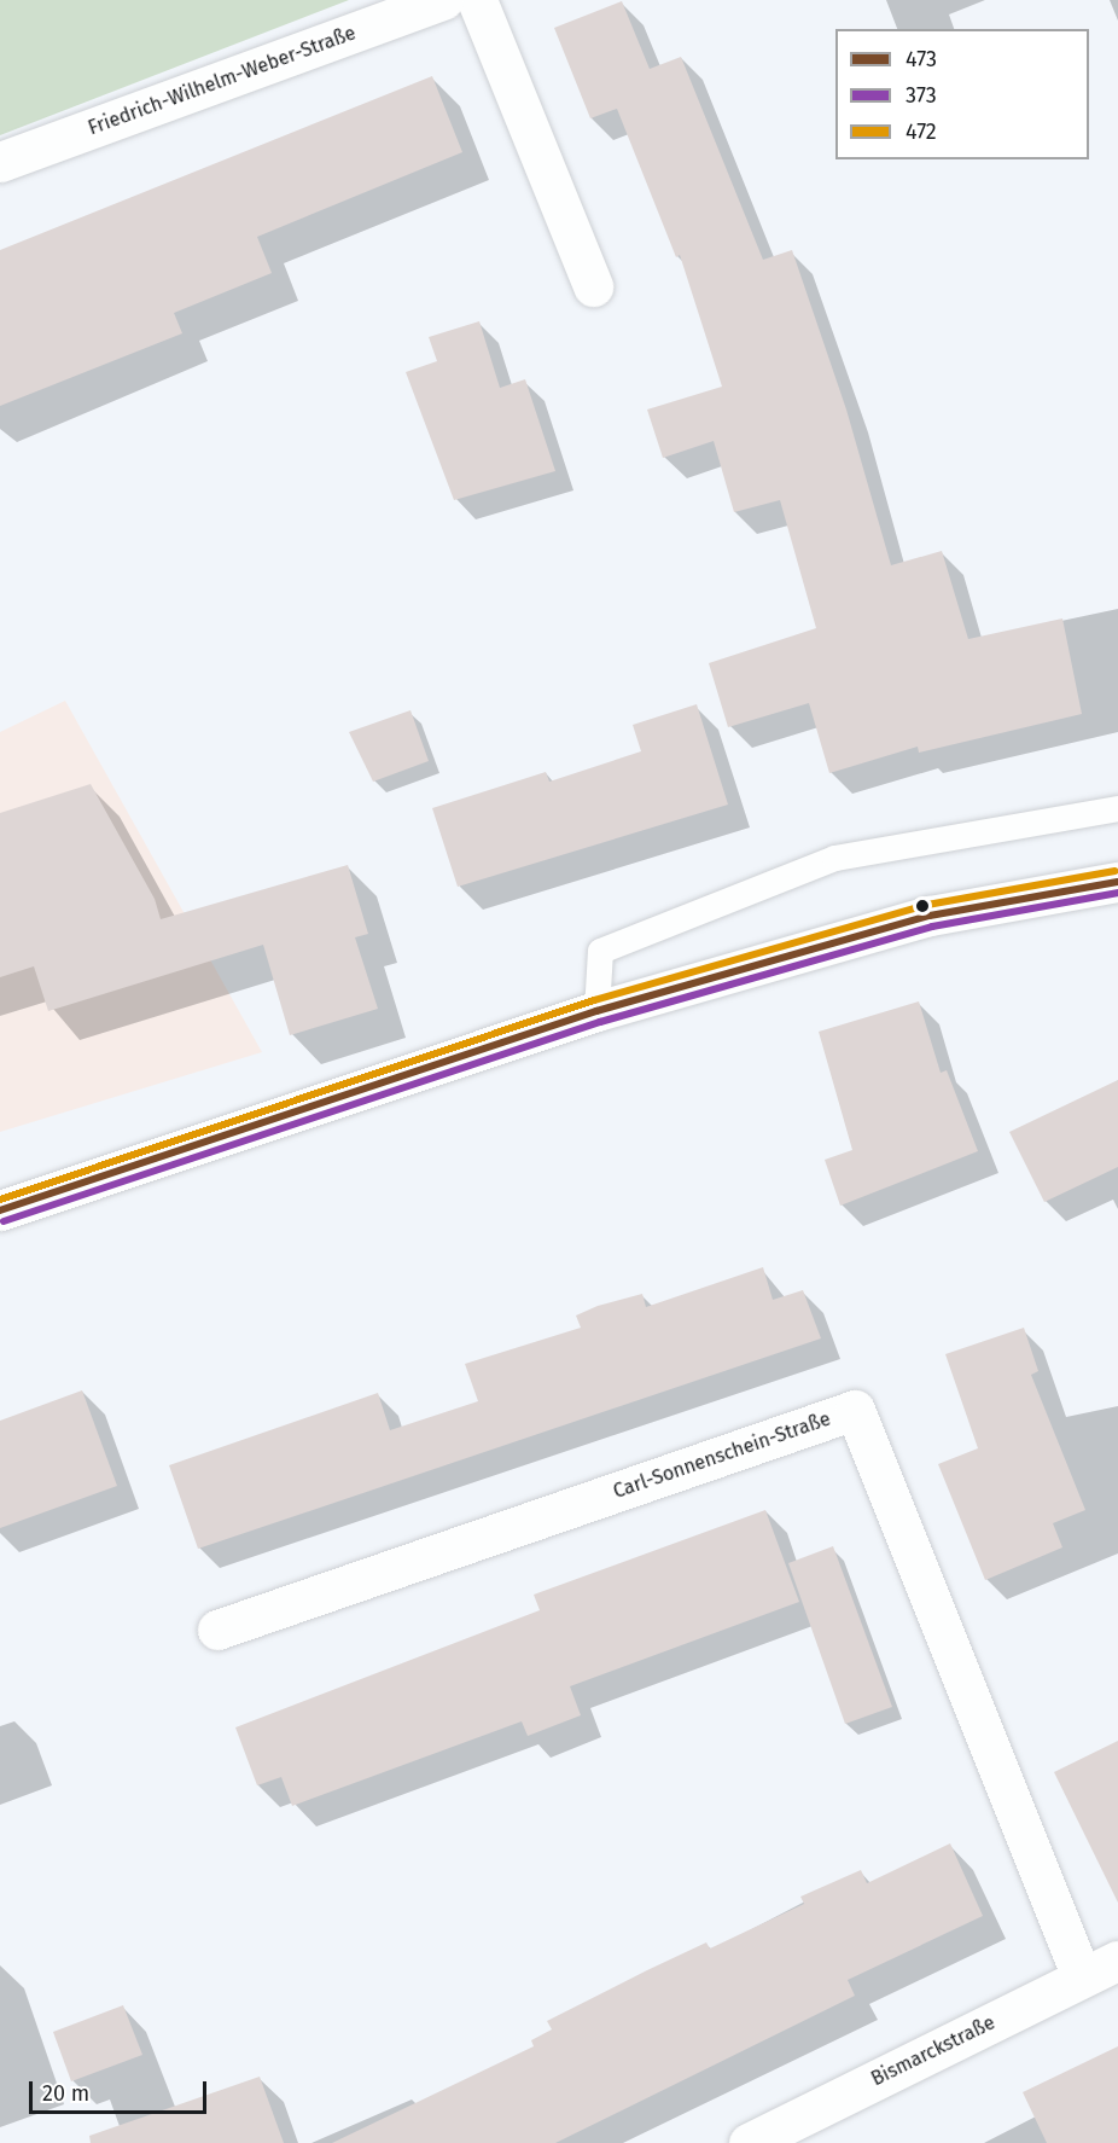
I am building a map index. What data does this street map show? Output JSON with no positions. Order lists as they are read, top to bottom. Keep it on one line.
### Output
{"streets":{"street":["Friedrich-Wilhelm-Weber-Straße","Carl-Sonnenschein-Straße","Bismarckstraße"]},"crossings":[["Carl-Sonnenschein-Straße","Bismarckstraße"]],"lines":["transit line 472","transit line 473","transit line 373"],"legend":["473","373","472"],"scale_bar":"20 m"}
